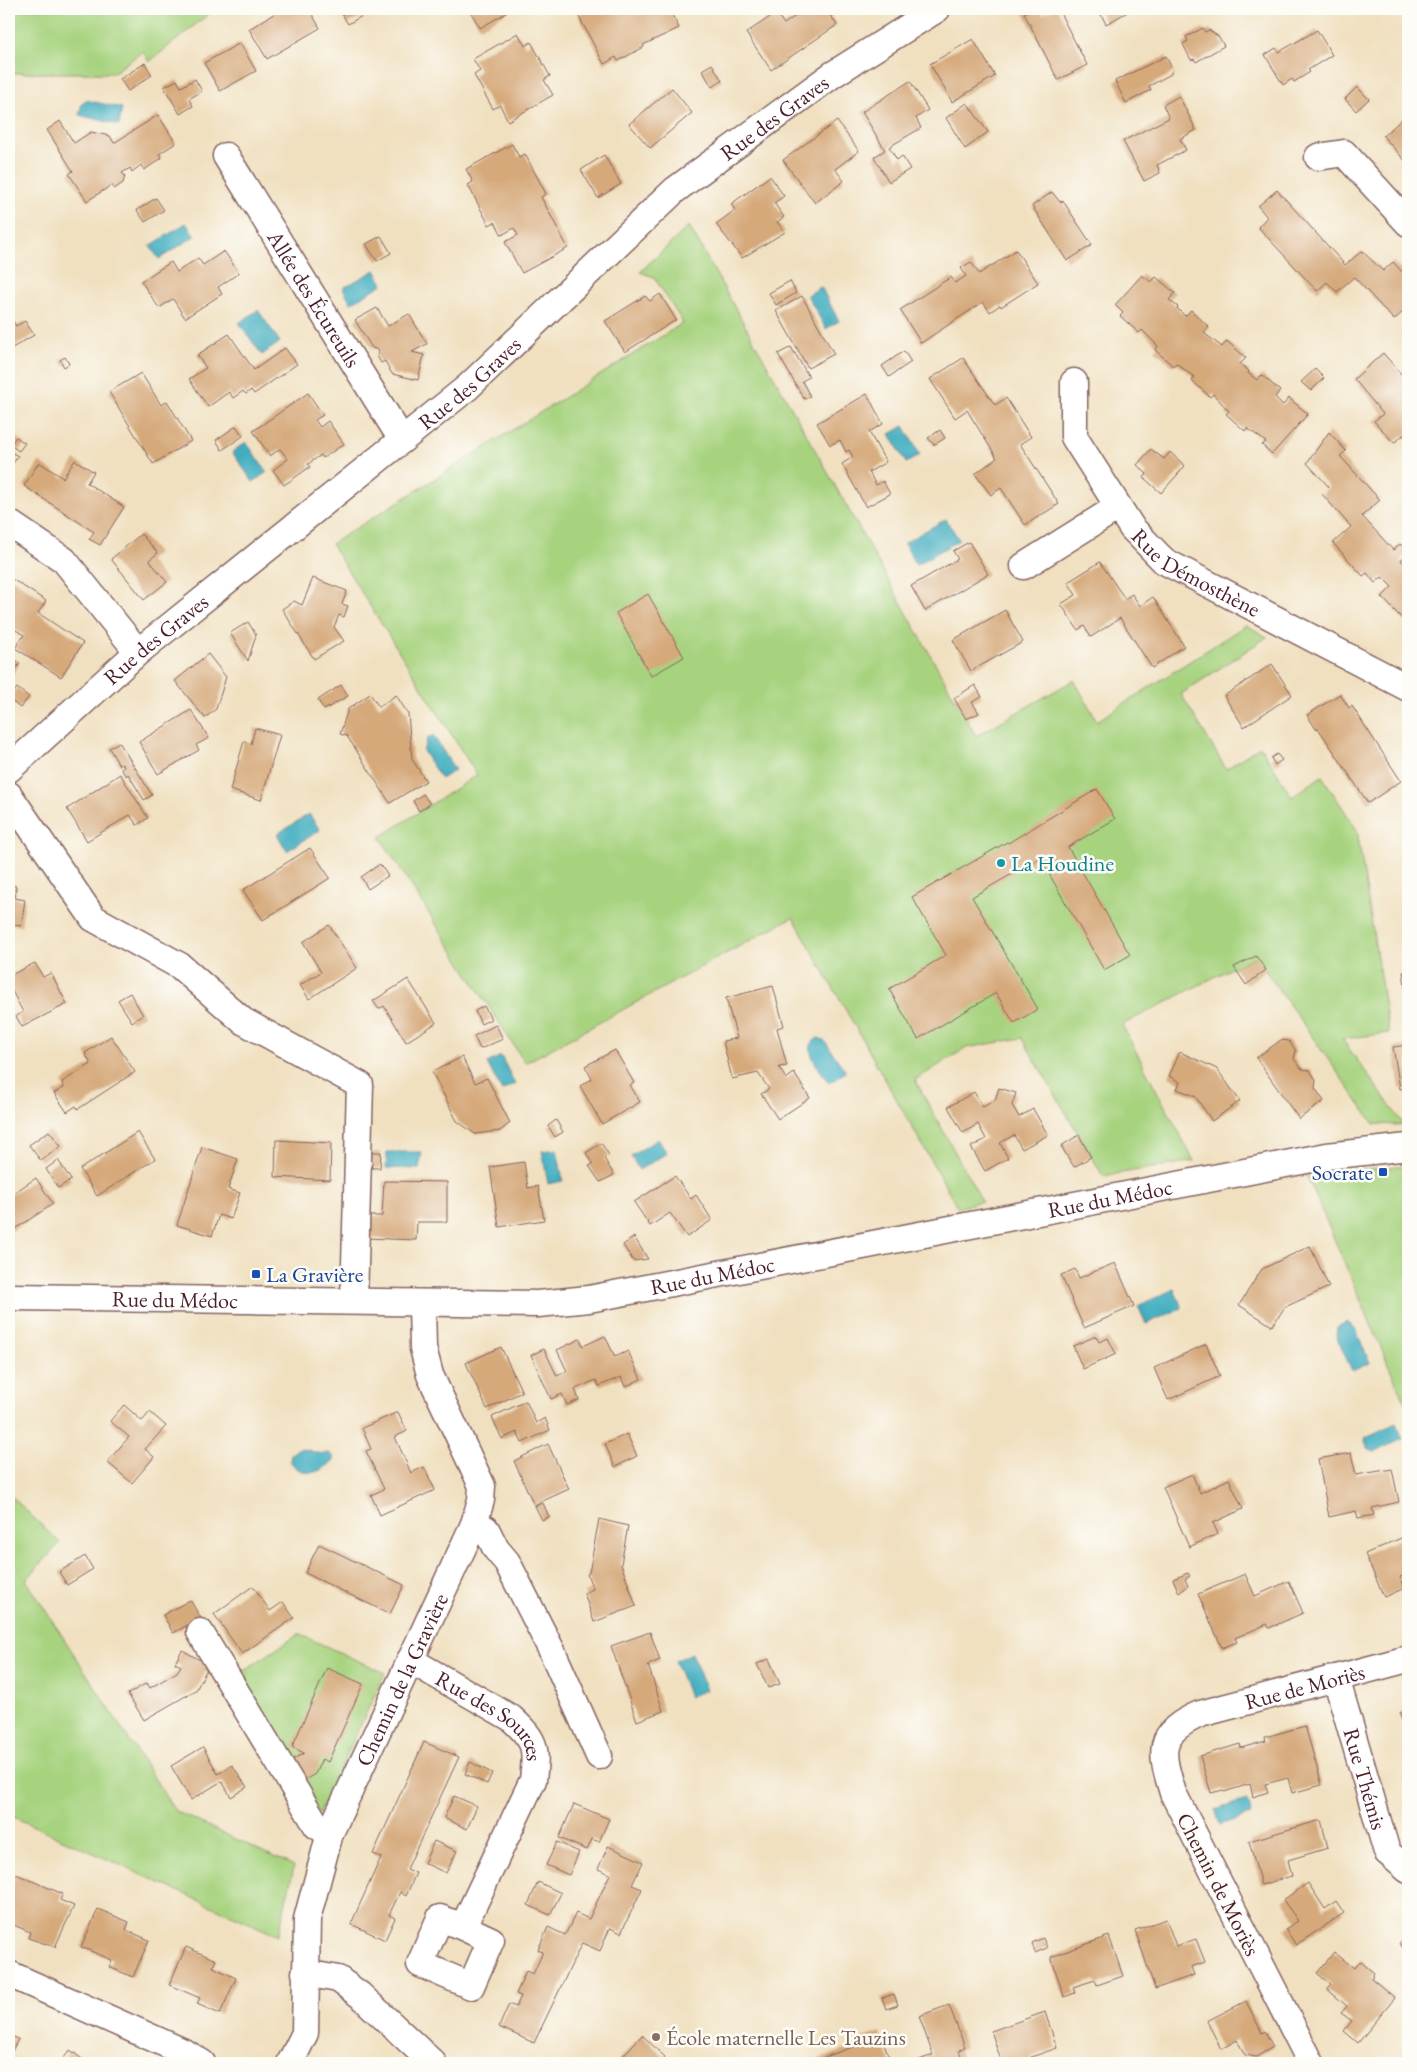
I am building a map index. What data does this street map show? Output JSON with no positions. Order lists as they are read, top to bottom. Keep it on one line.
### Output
{"streets":{"street":["Rue des Graves","Allée des Écureuils","Rue Démosthène","Rue du Médoc","Chemin de la Gravière","Rue de Moriès","Rue des Sources","Rue Thémis","Chemin de Moriès"]},"crossings":[["Rue des Graves","Allée des Écureuils"],["Rue du Médoc","Chemin de la Gravière"],["Chemin de la Gravière","Rue des Sources"],["Rue de Moriès","Rue Thémis"],["Rue de Moriès","Chemin de Moriès"]],"places":{"other":["La Houdine","École maternelle Les Tauzins"],"transit":["Socrate","La Gravière"]}}
